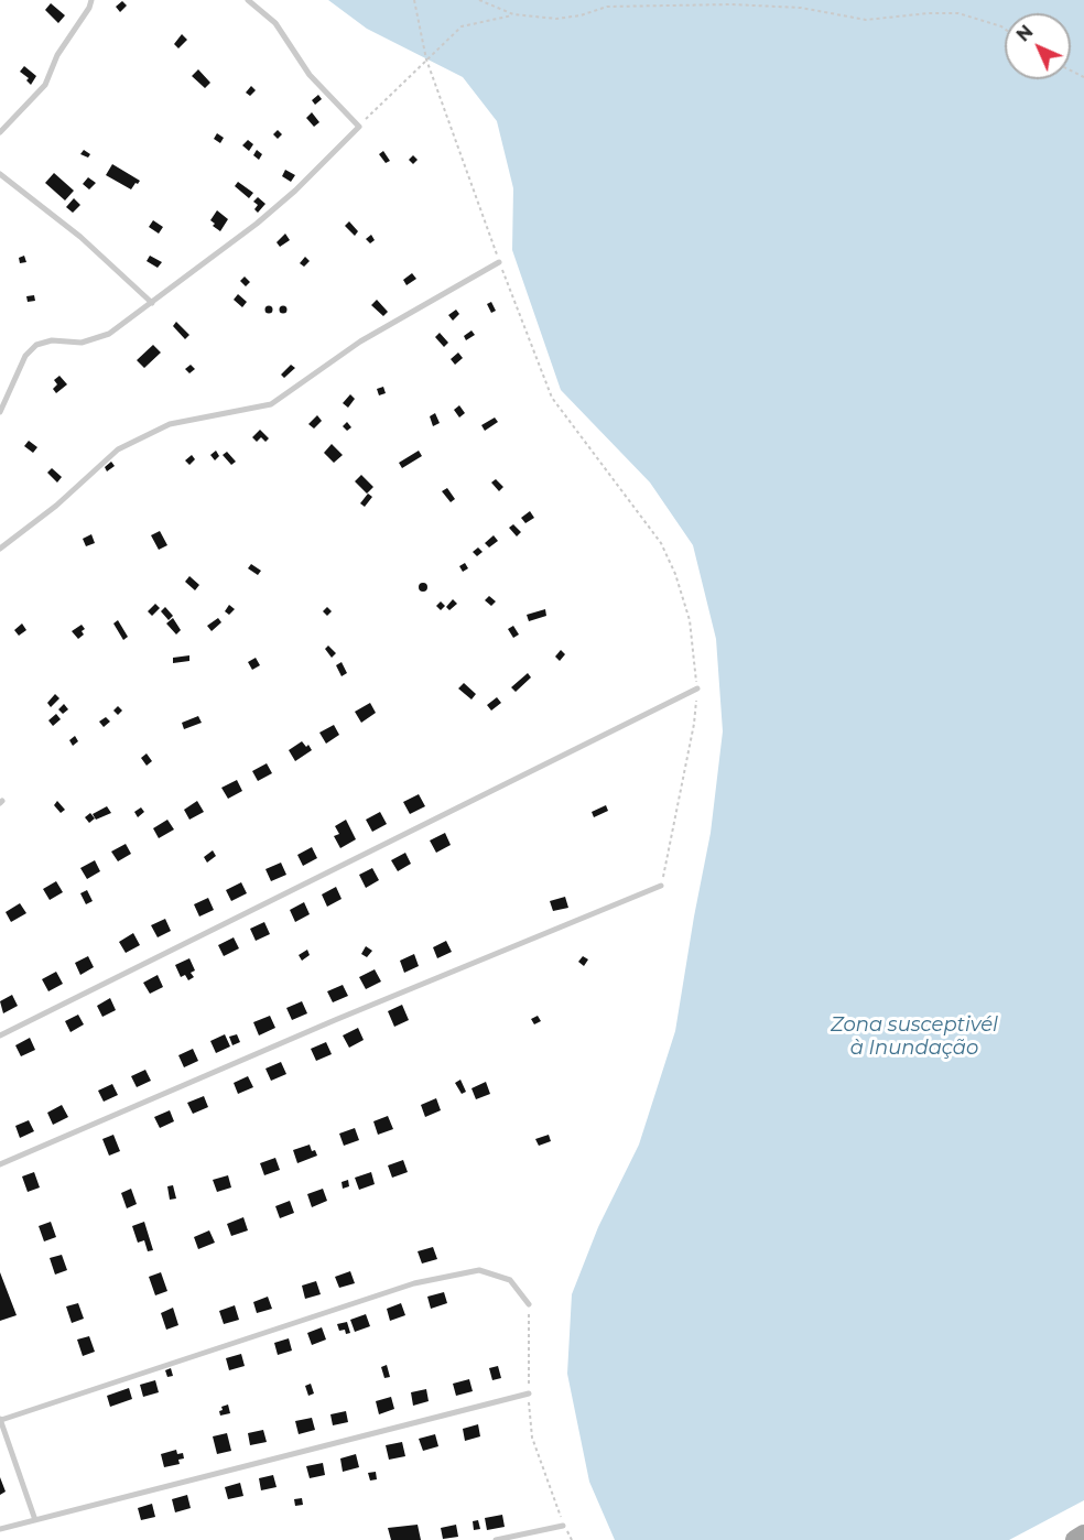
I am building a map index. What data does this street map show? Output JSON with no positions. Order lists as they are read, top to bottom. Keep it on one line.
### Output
{"water":["Zona susceptivél à Inundação"],"north":"top left"}
